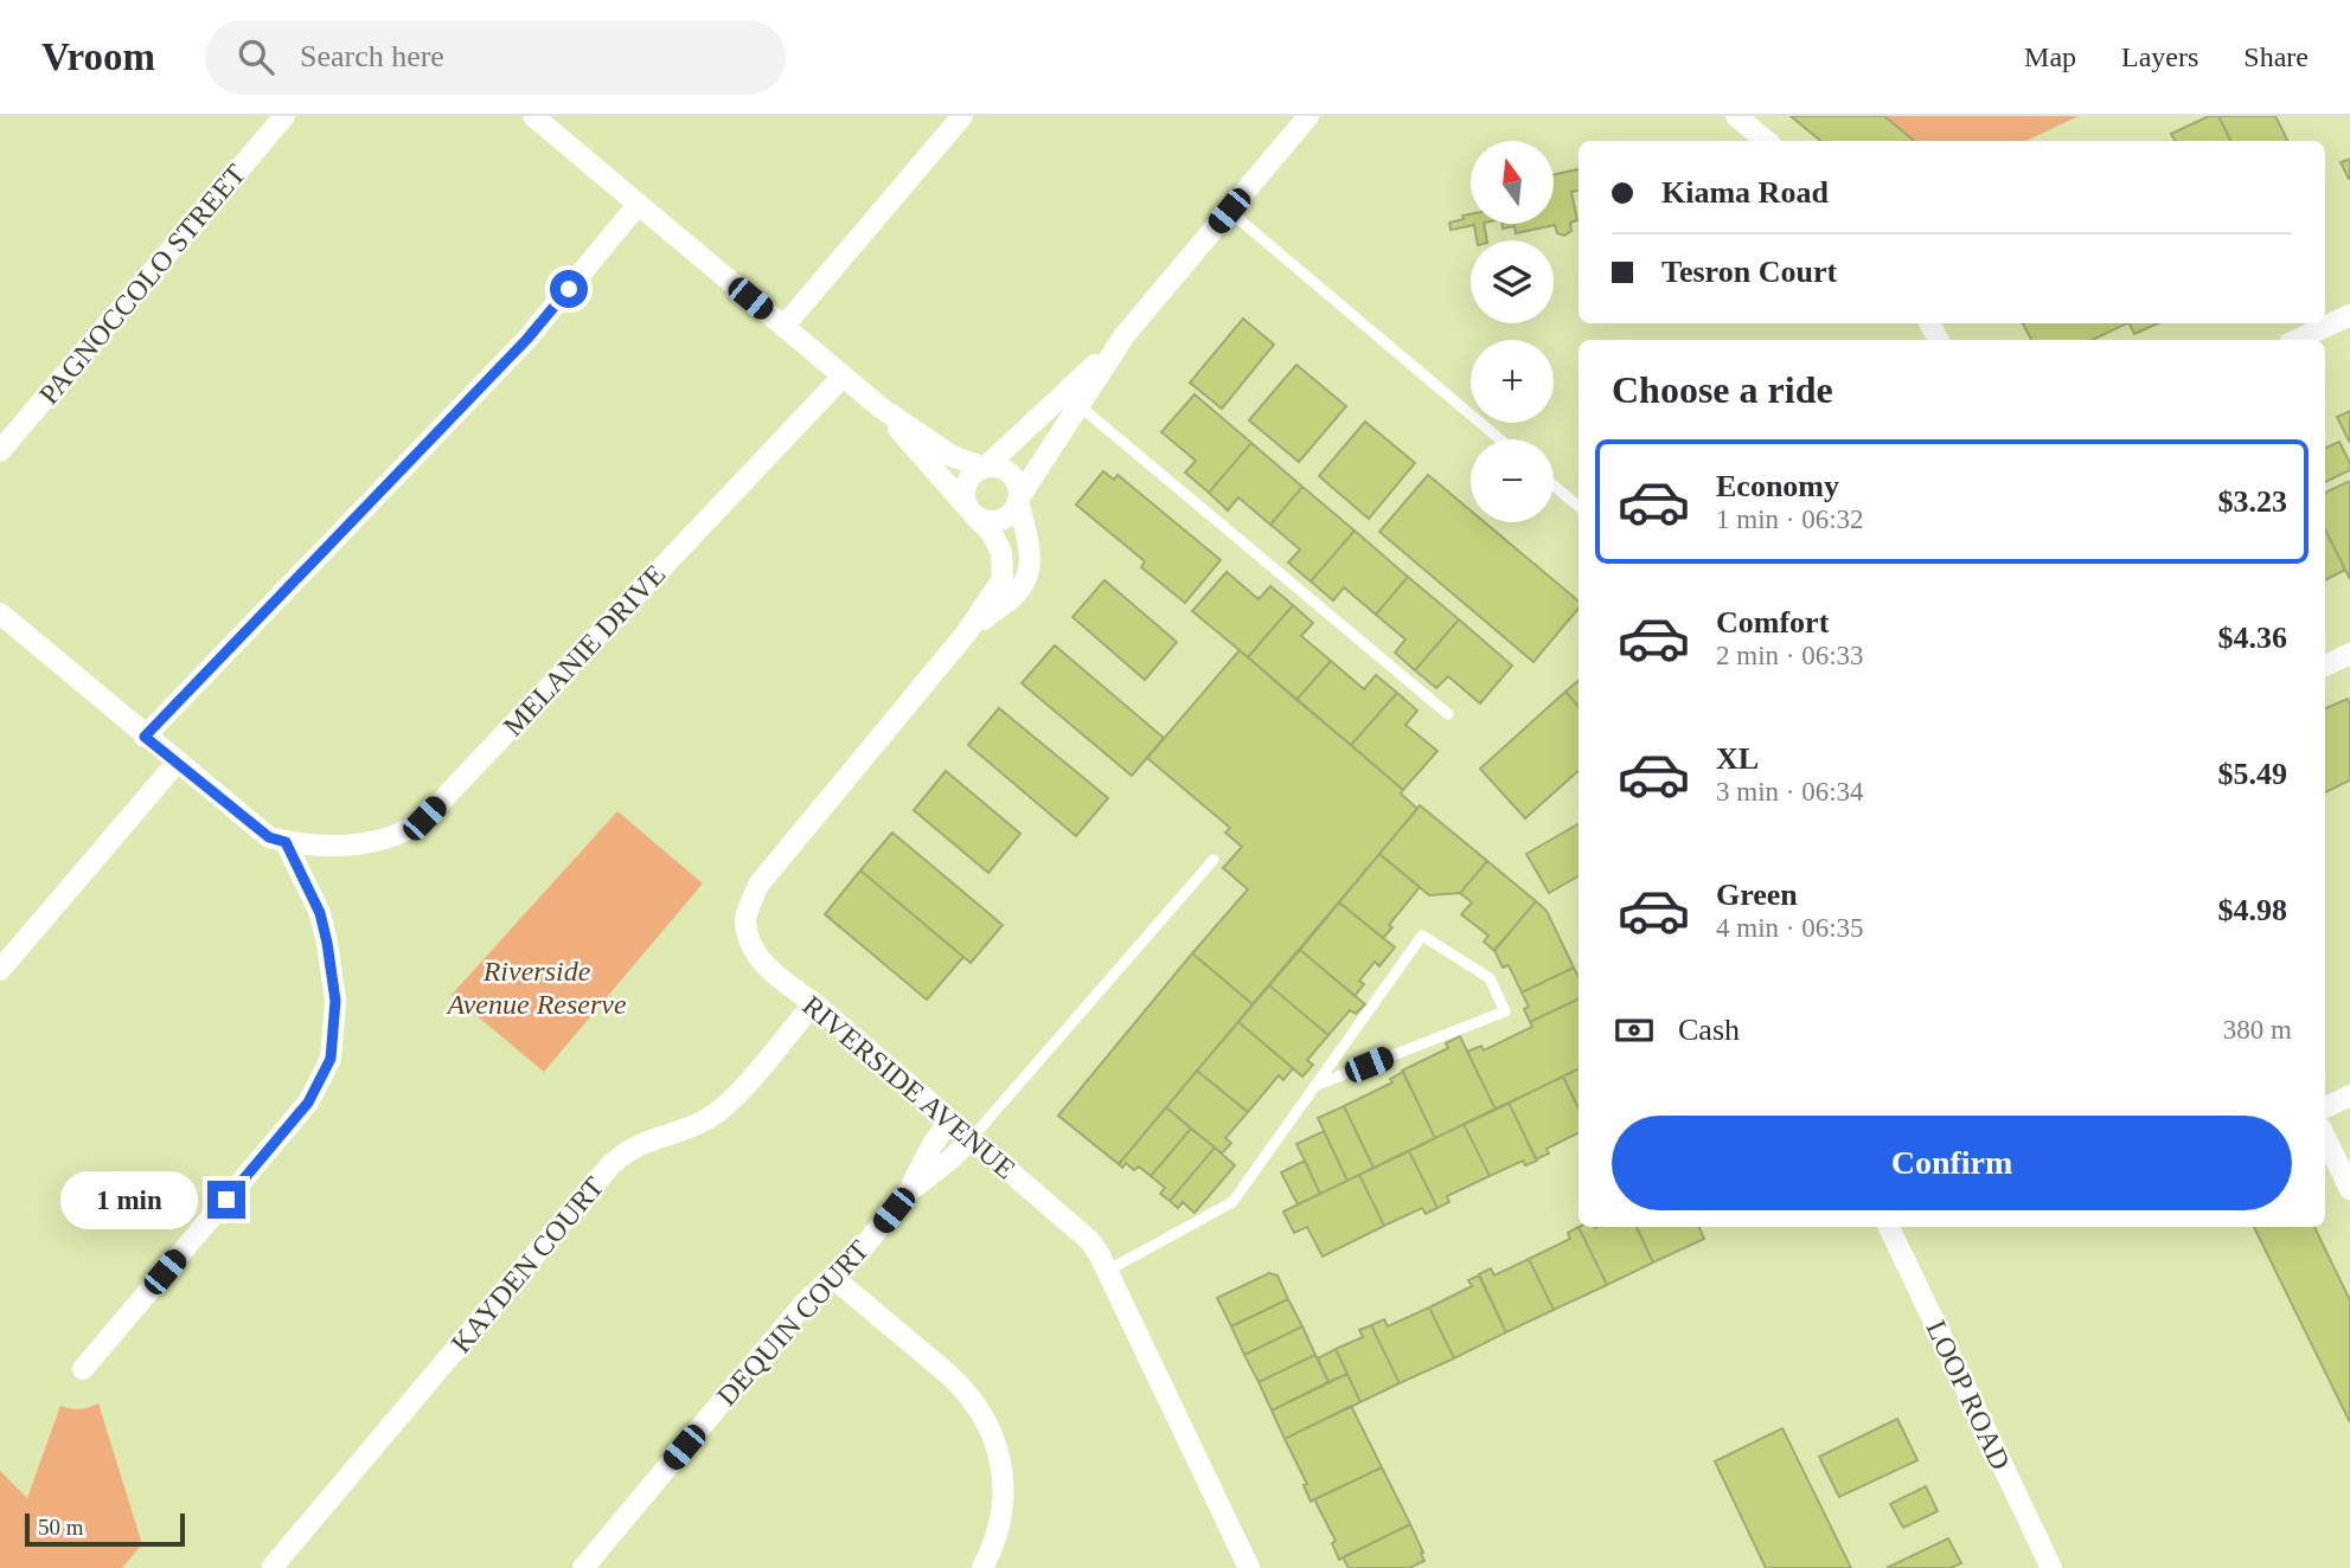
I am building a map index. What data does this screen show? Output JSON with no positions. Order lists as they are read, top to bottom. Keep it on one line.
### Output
{"streets":{"street":["PAGNOCCOLO STREET","MELANIE DRIVE","RIVERSIDE AVENUE","KAYDEN COURT","DEQUIN COURT","LOOP ROAD"]},"crossings":[["RIVERSIDE AVENUE","KAYDEN COURT"],["RIVERSIDE AVENUE","DEQUIN COURT"]],"parks":["Riverside Avenue Reserve"],"scale_bar":"50 m","north":"top","page":{"header":"Vroom","search":"Search here","nav":["Map","Layers","Share"],"map_buttons":["+","−"],"banner":["Kiama Road","Tesron Court"],"heading":"Choose a ride","list":[{"name":"Economy","note":"1 min · 06:32","value":"$3.23"},{"name":"Comfort","note":"2 min · 06:33","value":"$4.36"},{"name":"XL","note":"3 min · 06:34","value":"$5.49"},{"name":"Green","note":"4 min · 06:35","value":"$4.98"}],"pay":["Cash","380 m"],"buttons":"Confirm","bubble":"1 min","scale":"50 m"}}
